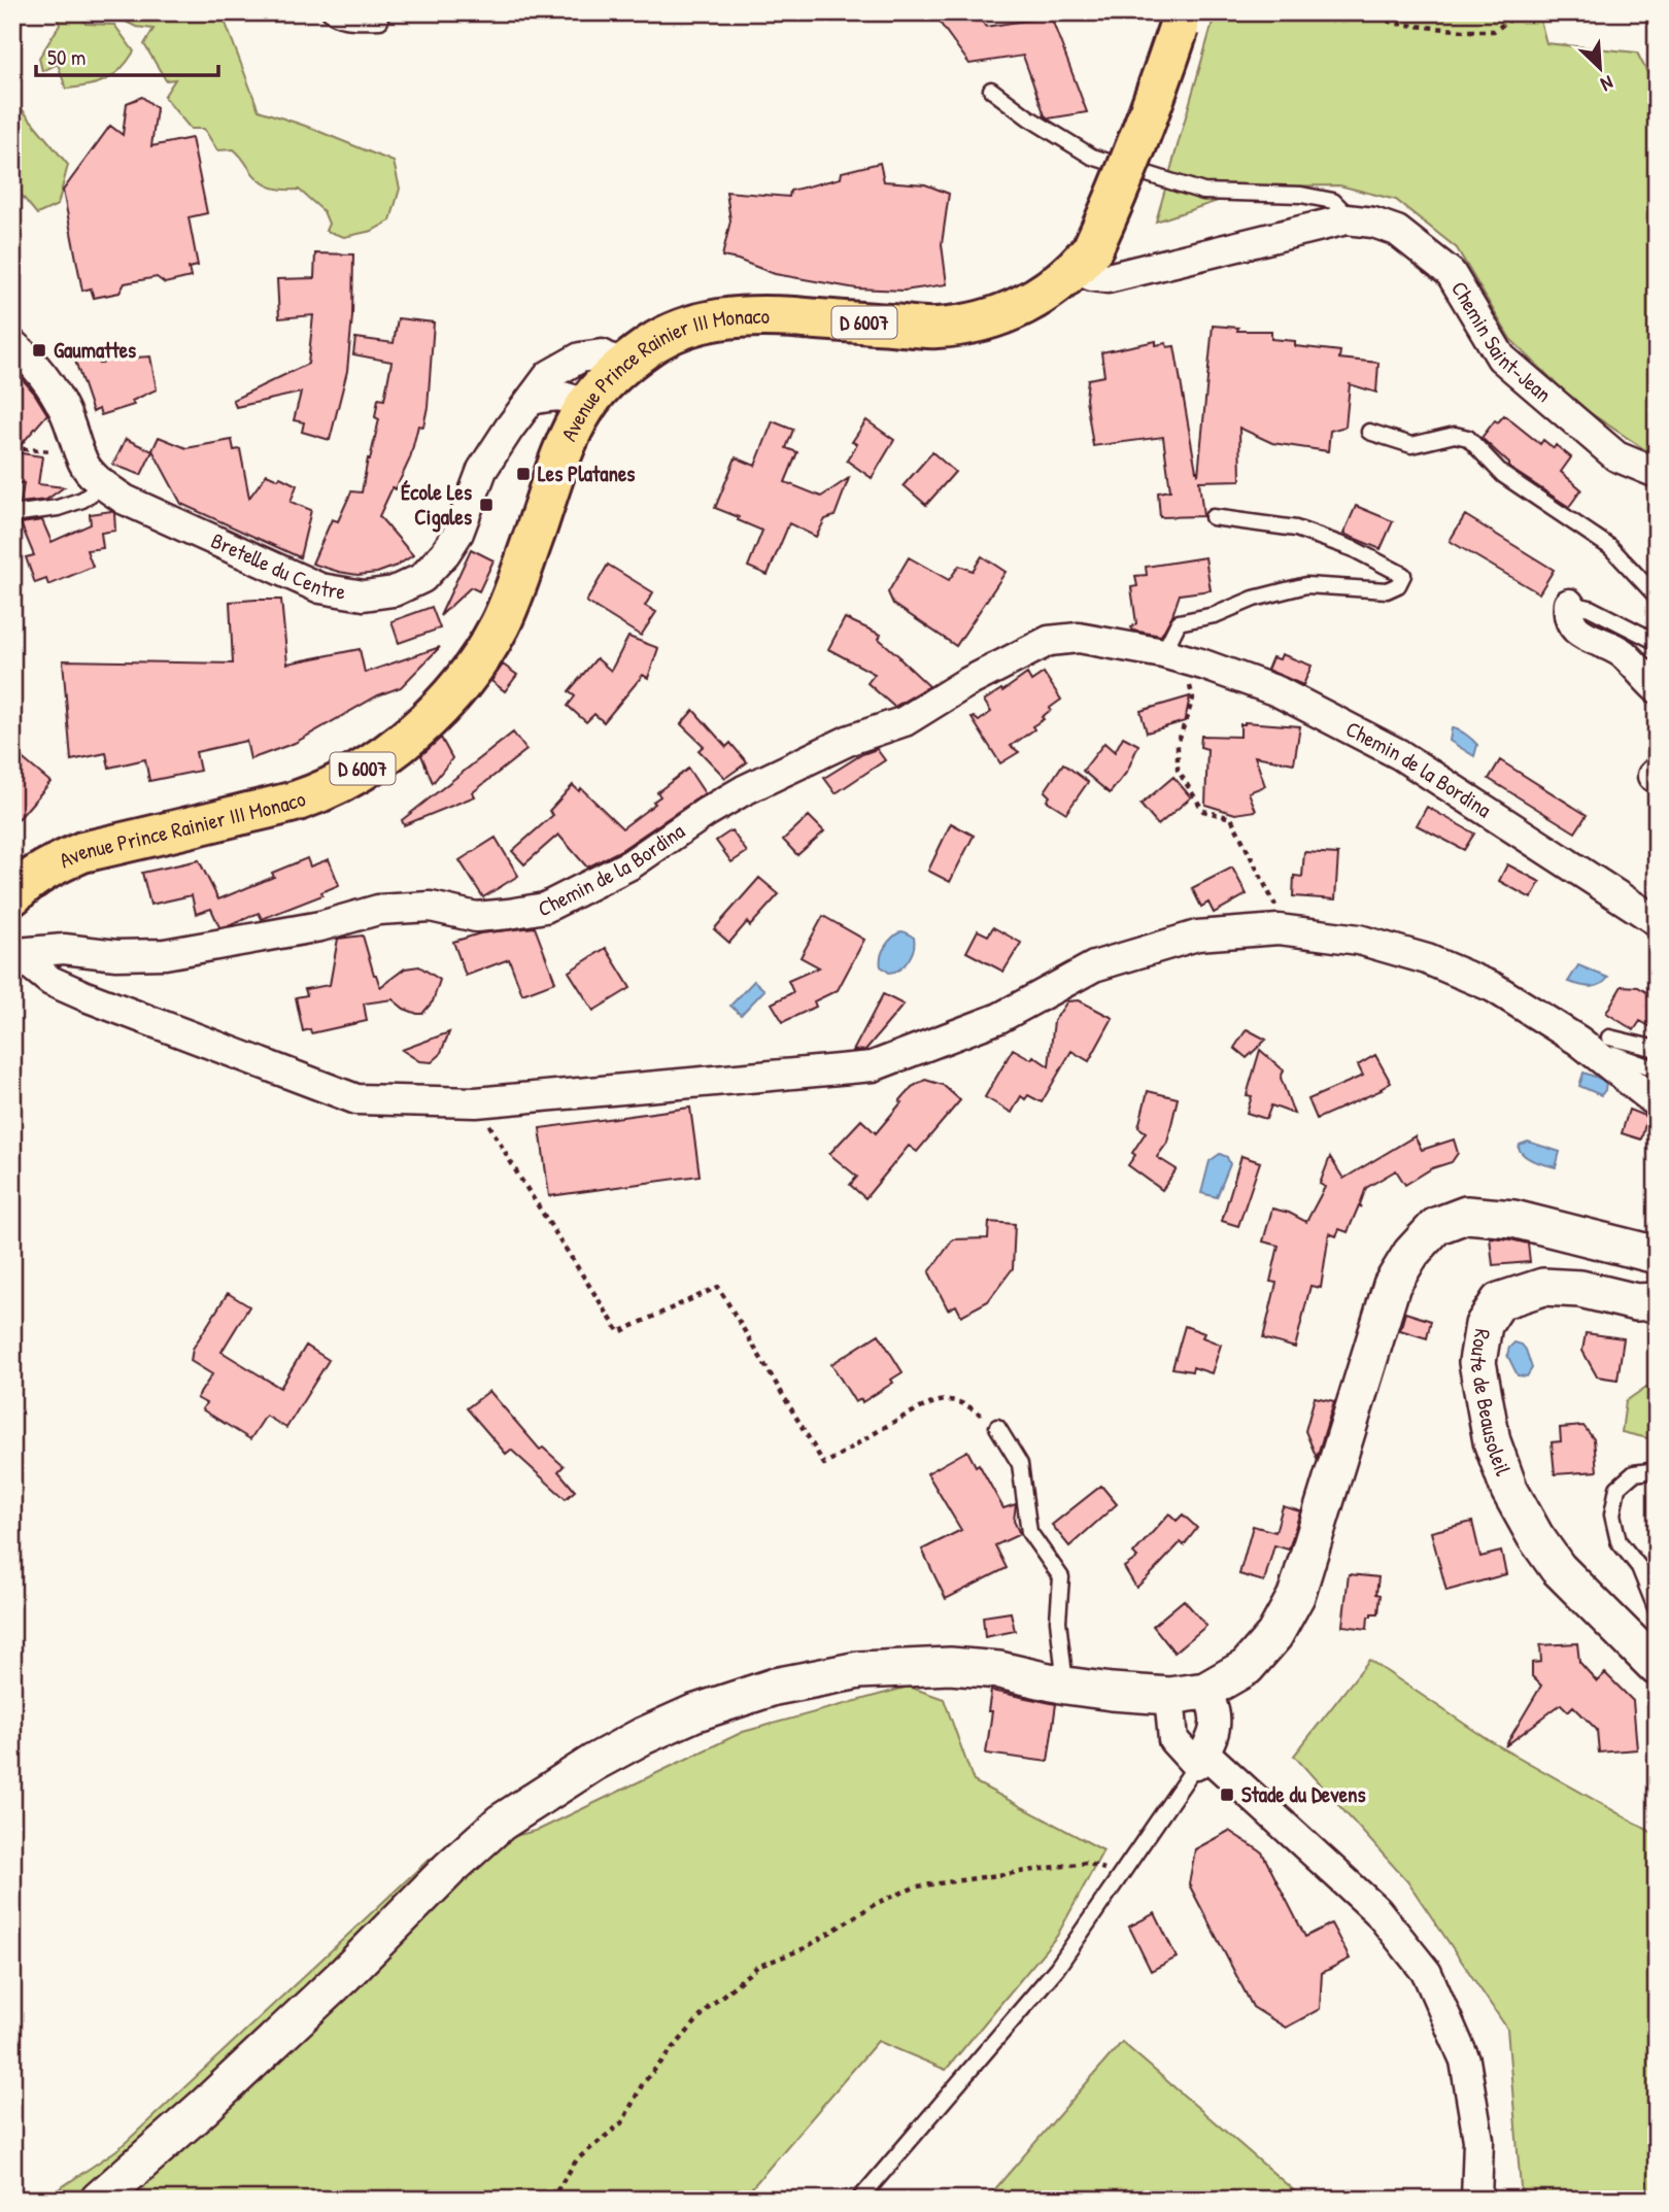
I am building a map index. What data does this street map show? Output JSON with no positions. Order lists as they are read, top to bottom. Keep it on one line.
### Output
{"streets":{"main road":["D 6007","Avenue Prince Rainier III Monaco"],"street":["Chemin Saint-Jean","Bretelle du Centre","Chemin de la Bordina","Route de Beausoleil"]},"crossings":[["Chemin Saint-Jean","Avenue Prince Rainier III Monaco"],["Avenue Prince Rainier III Monaco","Bretelle du Centre"]],"places":{"transit":["Gaumattes","Les Platanes","École Les Cigales","Stade du Devens"]},"scale_bar":"50 m","north":"bottom right"}
